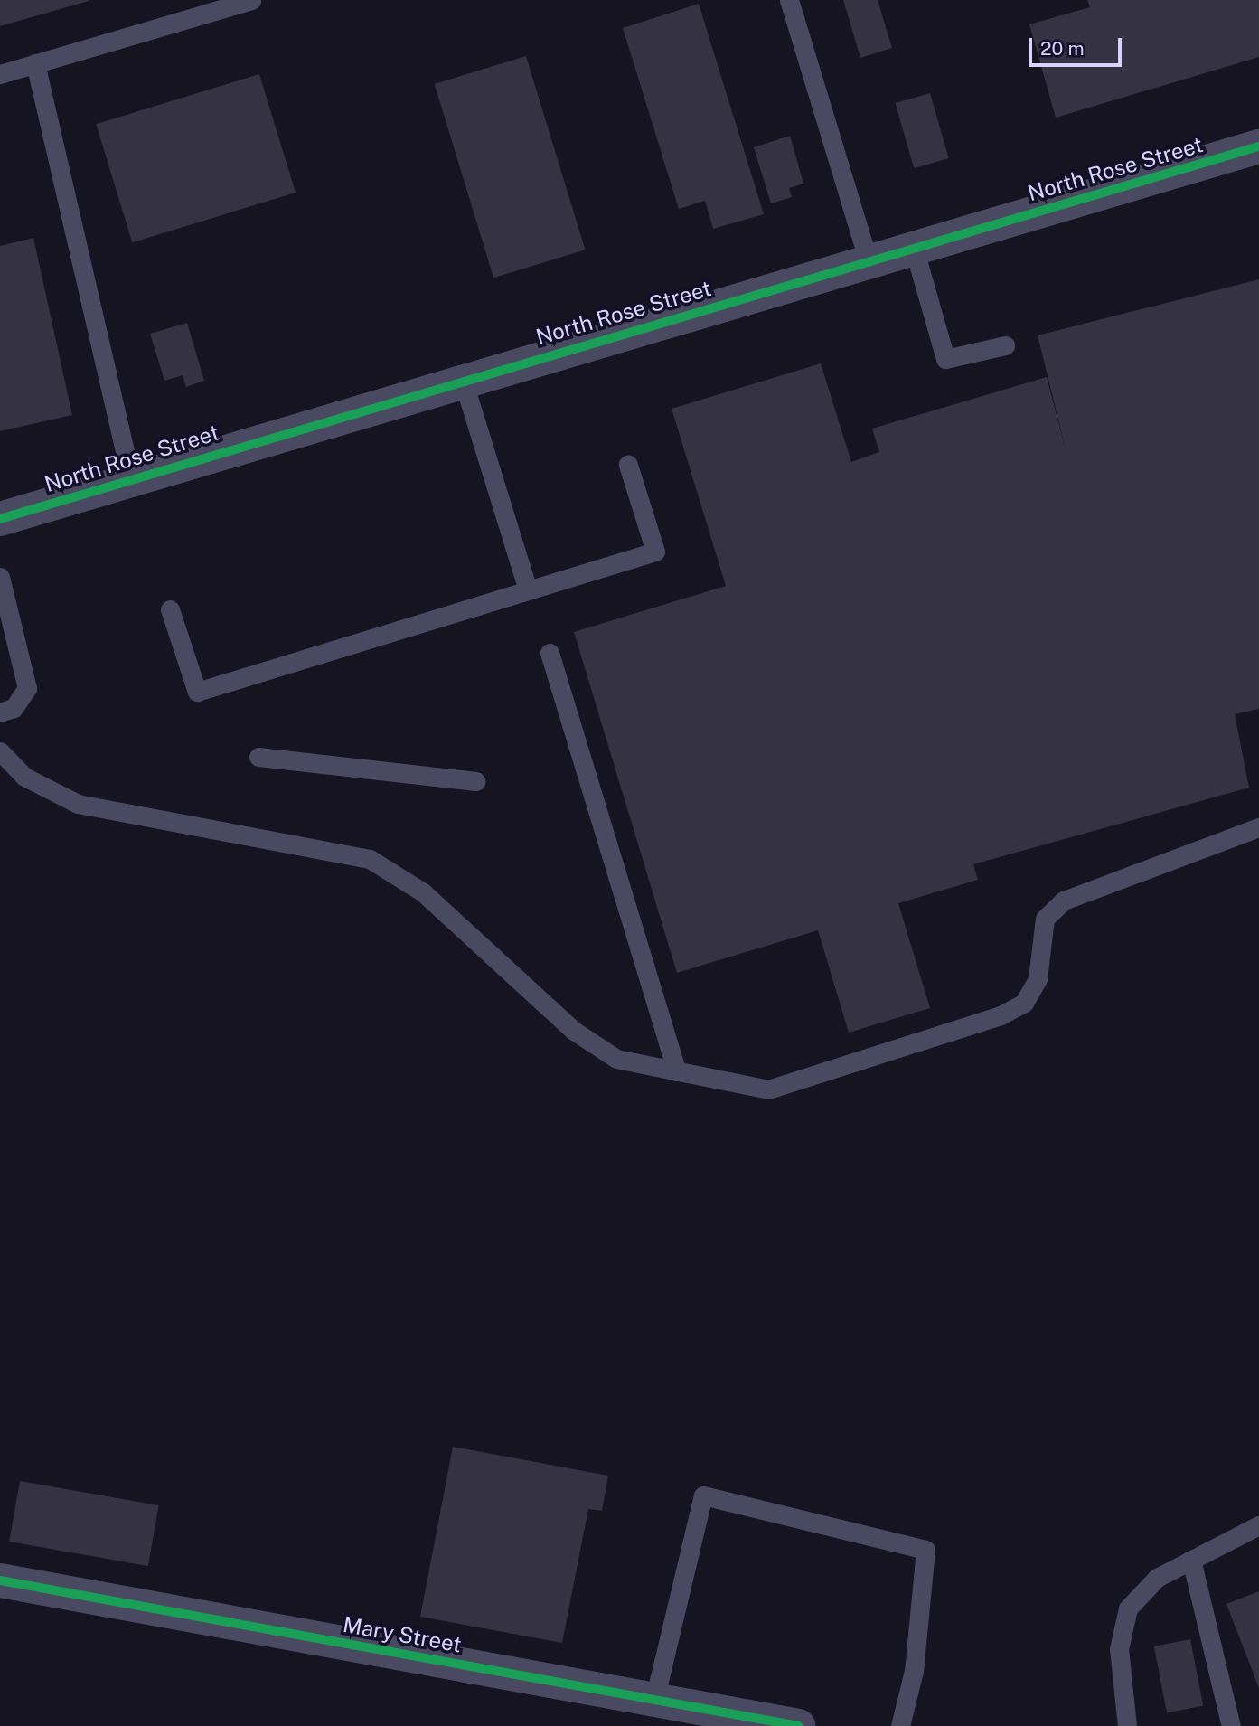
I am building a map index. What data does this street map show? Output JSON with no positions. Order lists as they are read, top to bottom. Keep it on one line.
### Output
{"streets":{"street":["North Rose Street","Mary Street"]},"scale_bar":"20 m"}
